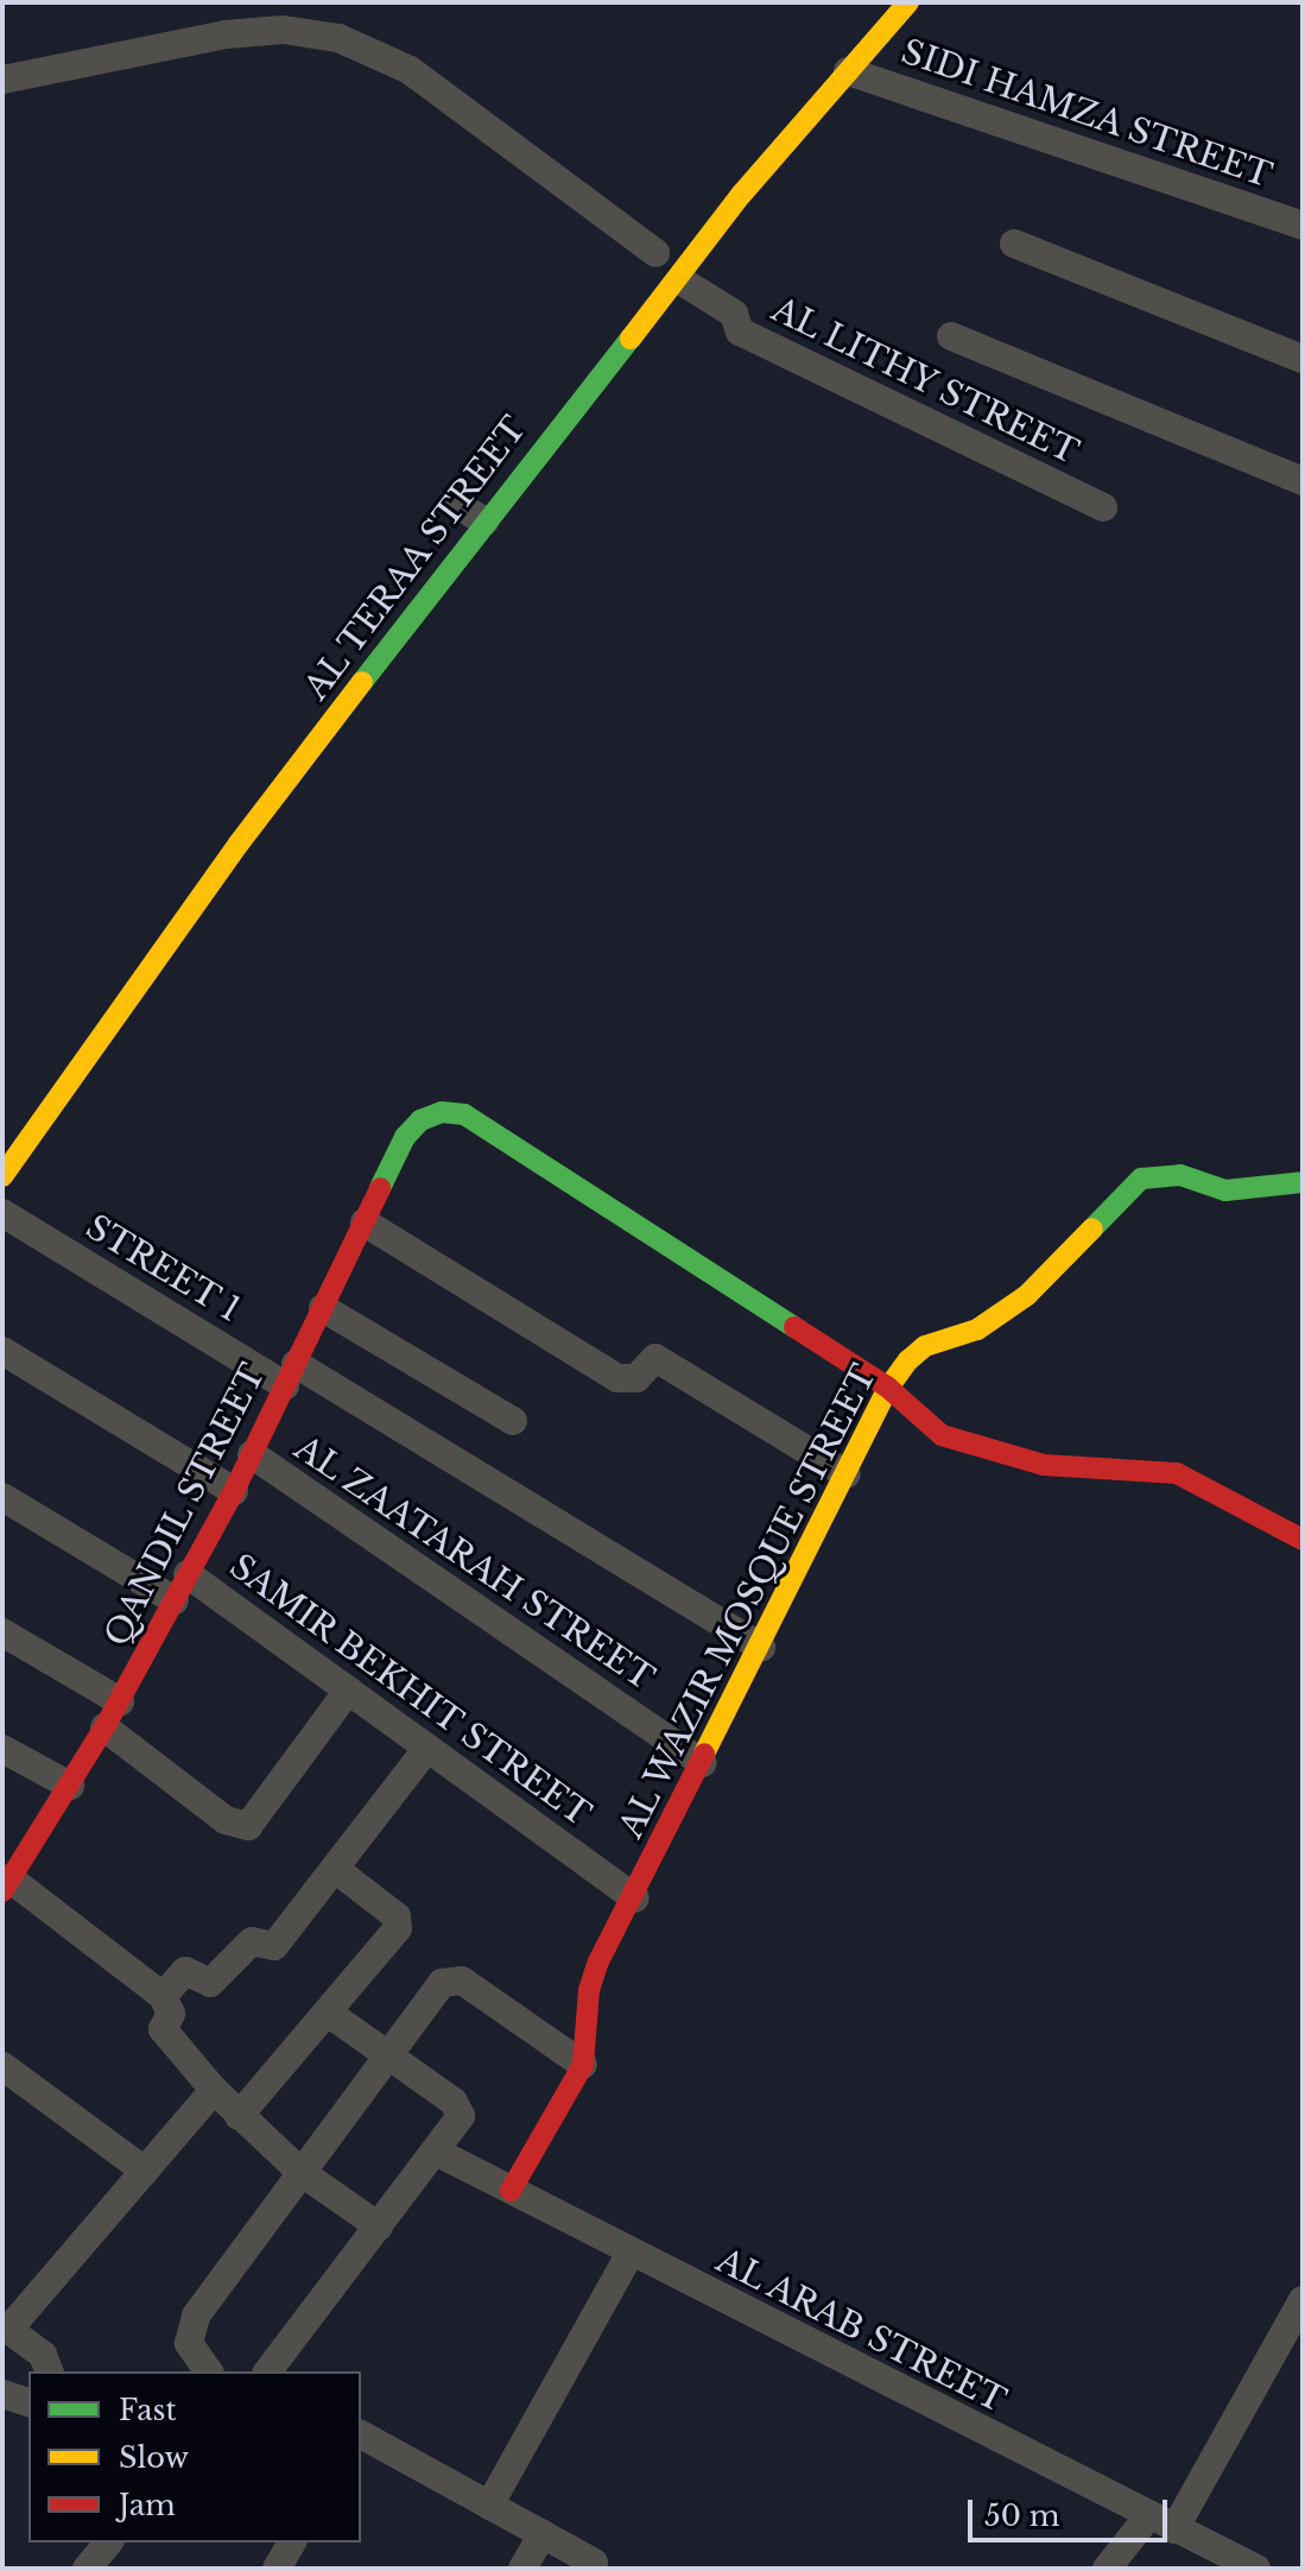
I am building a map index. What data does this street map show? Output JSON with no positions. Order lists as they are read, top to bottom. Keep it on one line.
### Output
{"streets":{"street":["SIDI HAMZA STREET","AL LITHY STREET","AL TERAA STREET","STREET 1","QANDIL STREET","AL ZAATARAH STREET","AL WAZIR MOSQUE STREET","SAMIR BEKHIT STREET","AL ARAB STREET"]},"crossings":[["SIDI HAMZA STREET","AL TERAA STREET"],["AL LITHY STREET","AL TERAA STREET"],["STREET 1","QANDIL STREET"],["STREET 1","AL WAZIR MOSQUE STREET"],["QANDIL STREET","AL ZAATARAH STREET"],["QANDIL STREET","AL WAZIR MOSQUE STREET"],["QANDIL STREET","SAMIR BEKHIT STREET"],["AL ZAATARAH STREET","AL WAZIR MOSQUE STREET"],["AL WAZIR MOSQUE STREET","SAMIR BEKHIT STREET"],["AL WAZIR MOSQUE STREET","AL ARAB STREET"]],"legend":["Fast","Slow","Jam"],"scale_bar":"50 m"}
